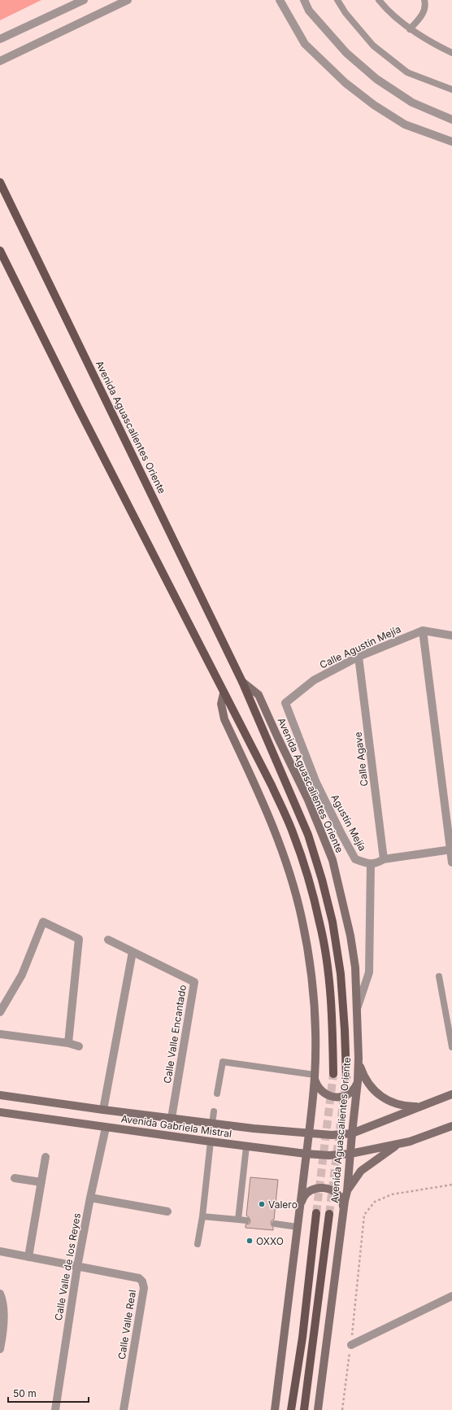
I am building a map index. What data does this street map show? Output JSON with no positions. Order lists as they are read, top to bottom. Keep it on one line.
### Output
{"streets":{"main road":["Avenida Aguascalientes Oriente","Avenida Gabriela Mistral"],"street":["Calle Agustín Mejía","Calle Agave","Agustín Mejía","Calle Valle Encantado","Calle Valle de los Reyes","Calle Valle Real"]},"crossings":[["Avenida Aguascalientes Oriente","Avenida Gabriela Mistral"],["Calle Agustín Mejía","Calle Agave"],["Calle Agustín Mejía","Agustín Mejía"],["Calle Valle Encantado","Avenida Gabriela Mistral"],["Avenida Gabriela Mistral","Calle Valle de los Reyes"],["Calle Valle de los Reyes","Calle Valle Real"]],"places":["Valero","OXXO"],"scale_bar":"50 m"}
